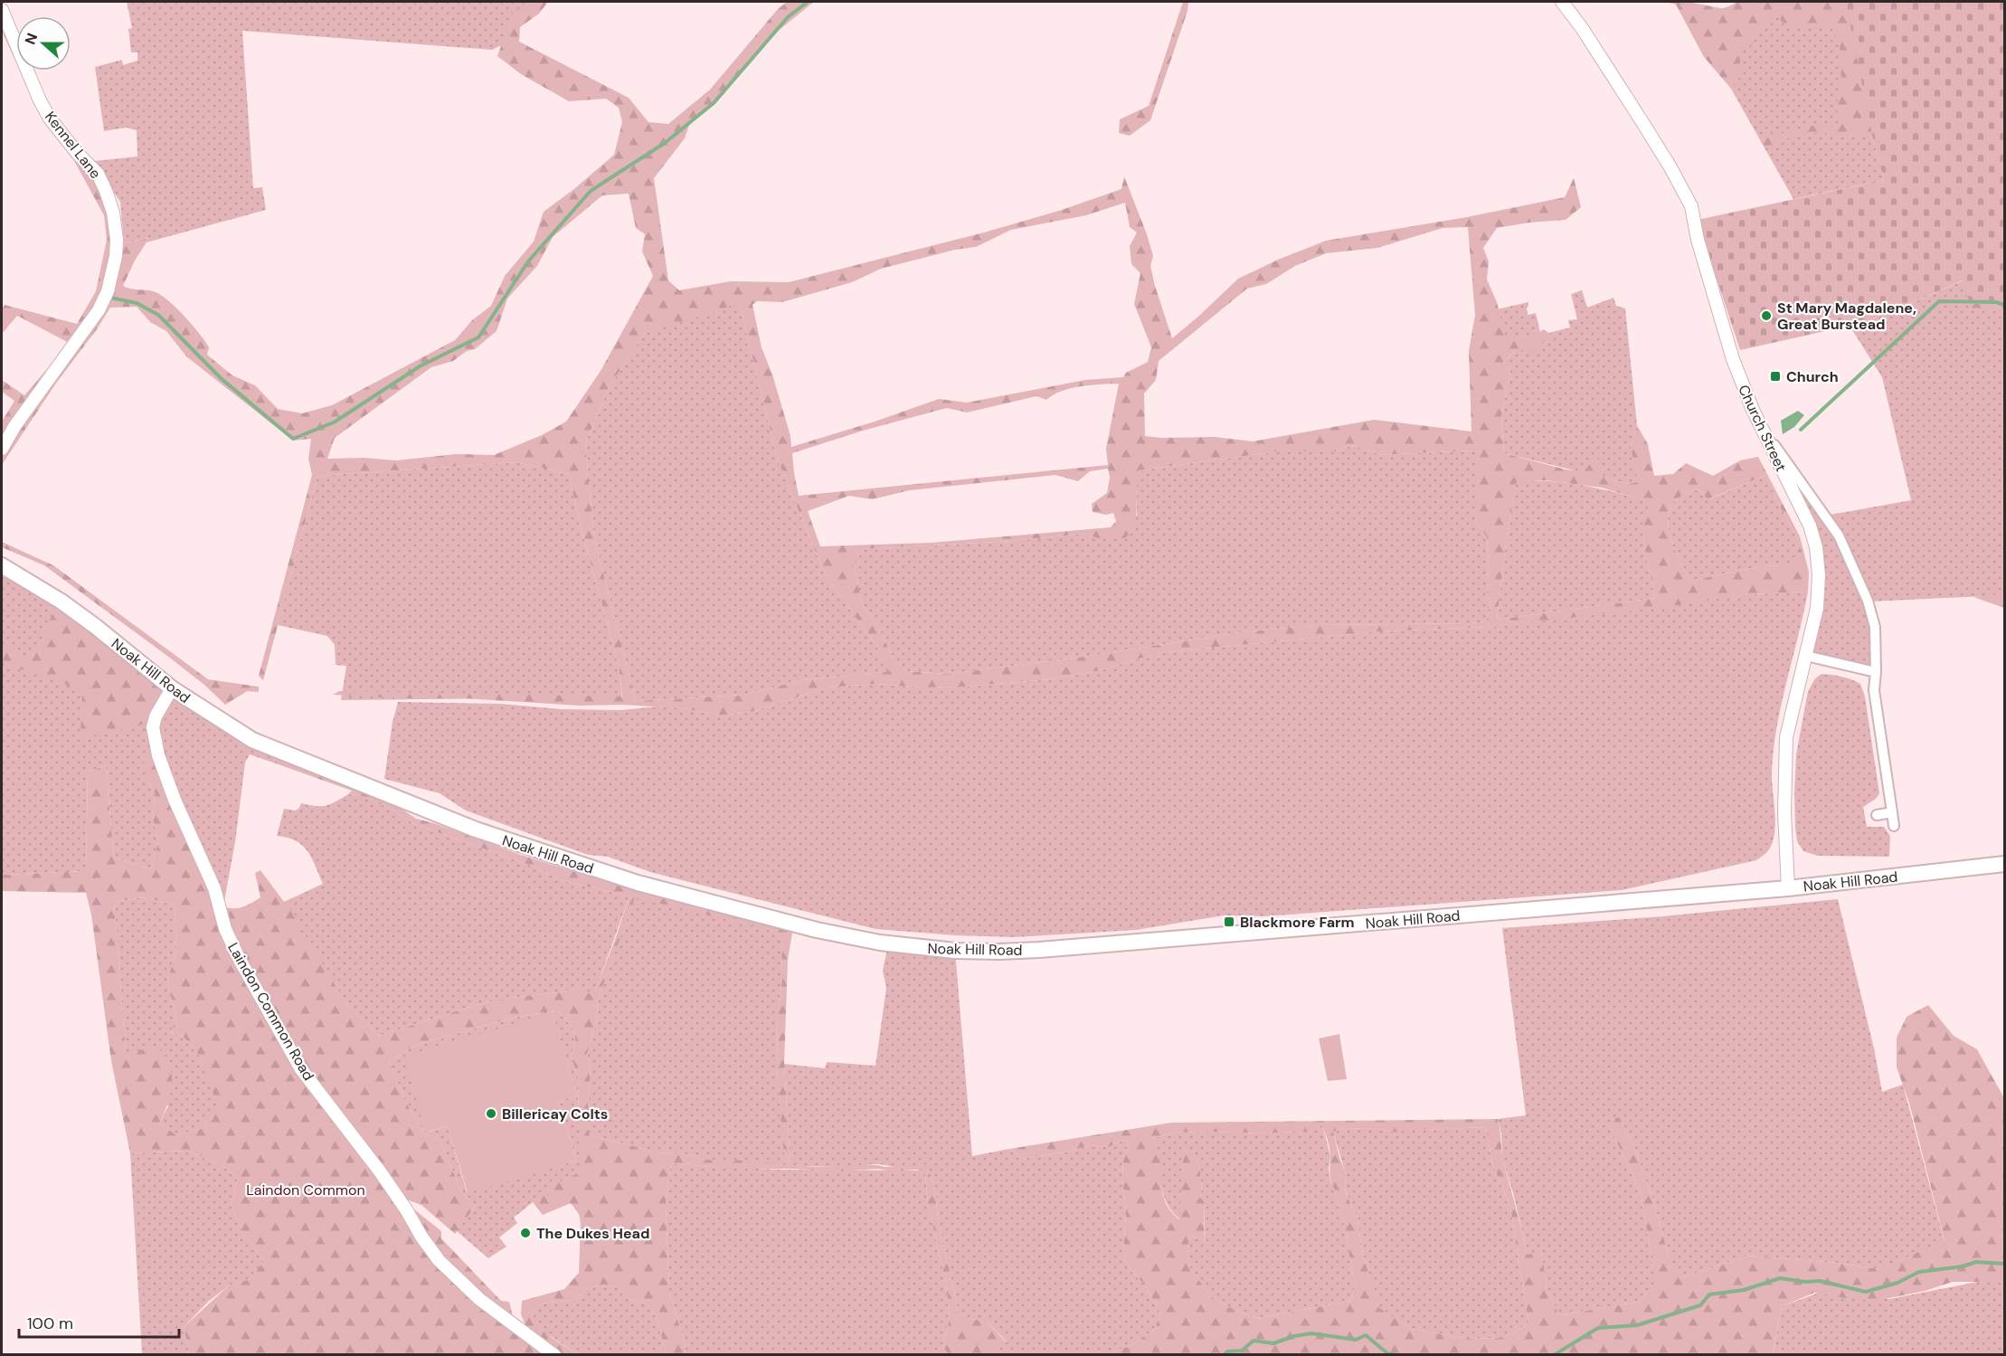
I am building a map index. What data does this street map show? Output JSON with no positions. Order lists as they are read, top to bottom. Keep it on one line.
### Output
{"streets":{"main road":["Noak Hill Road"],"street":["Kennel Lane","Church Street","Laindon Common Road"]},"crossings":[["Church Street","Noak Hill Road"],["Noak Hill Road","Laindon Common Road"]],"parks":["Laindon Common"],"places":{"other":["St Mary Magdalene, Great Burstead","Billericay Colts","The Dukes Head"],"transit":["Church","Blackmore Farm"]},"scale_bar":"100 m","north":"left"}
